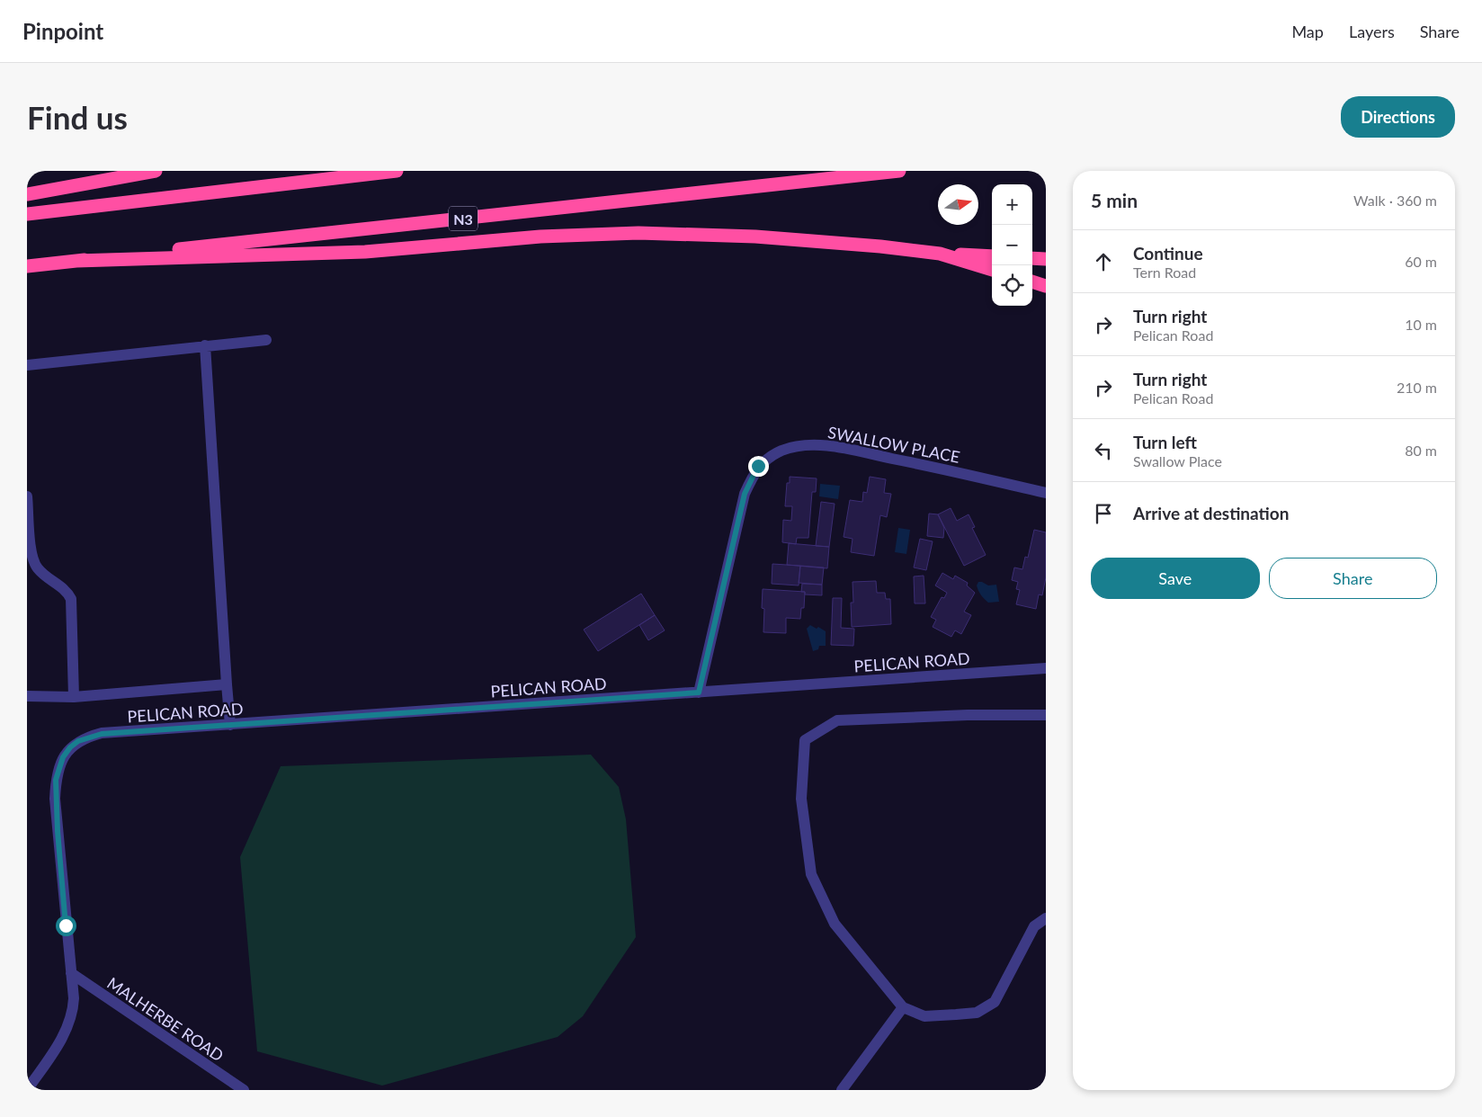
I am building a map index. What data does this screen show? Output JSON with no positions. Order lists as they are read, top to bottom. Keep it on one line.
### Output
{"streets":{"highway":["N3"],"street":["SWALLOW PLACE","PELICAN ROAD","MALHERBE ROAD"]},"crossings":[["SWALLOW PLACE","PELICAN ROAD"],["PELICAN ROAD","MALHERBE ROAD"]],"north":"right","page":{"header":"Pinpoint","nav":["Map","Layers","Share"],"buttons":["Directions",["Save","Share"]],"title":"Find us","heading":["5 min","Walk · 360 m"],"map_buttons":["+","−"],"list":[["Continue","Tern Road","60 m"],["Turn right","Pelican Road","10 m"],["Turn right","Pelican Road","210 m"],["Turn left","Swallow Place","80 m"],"Arrive at destination"]}}
